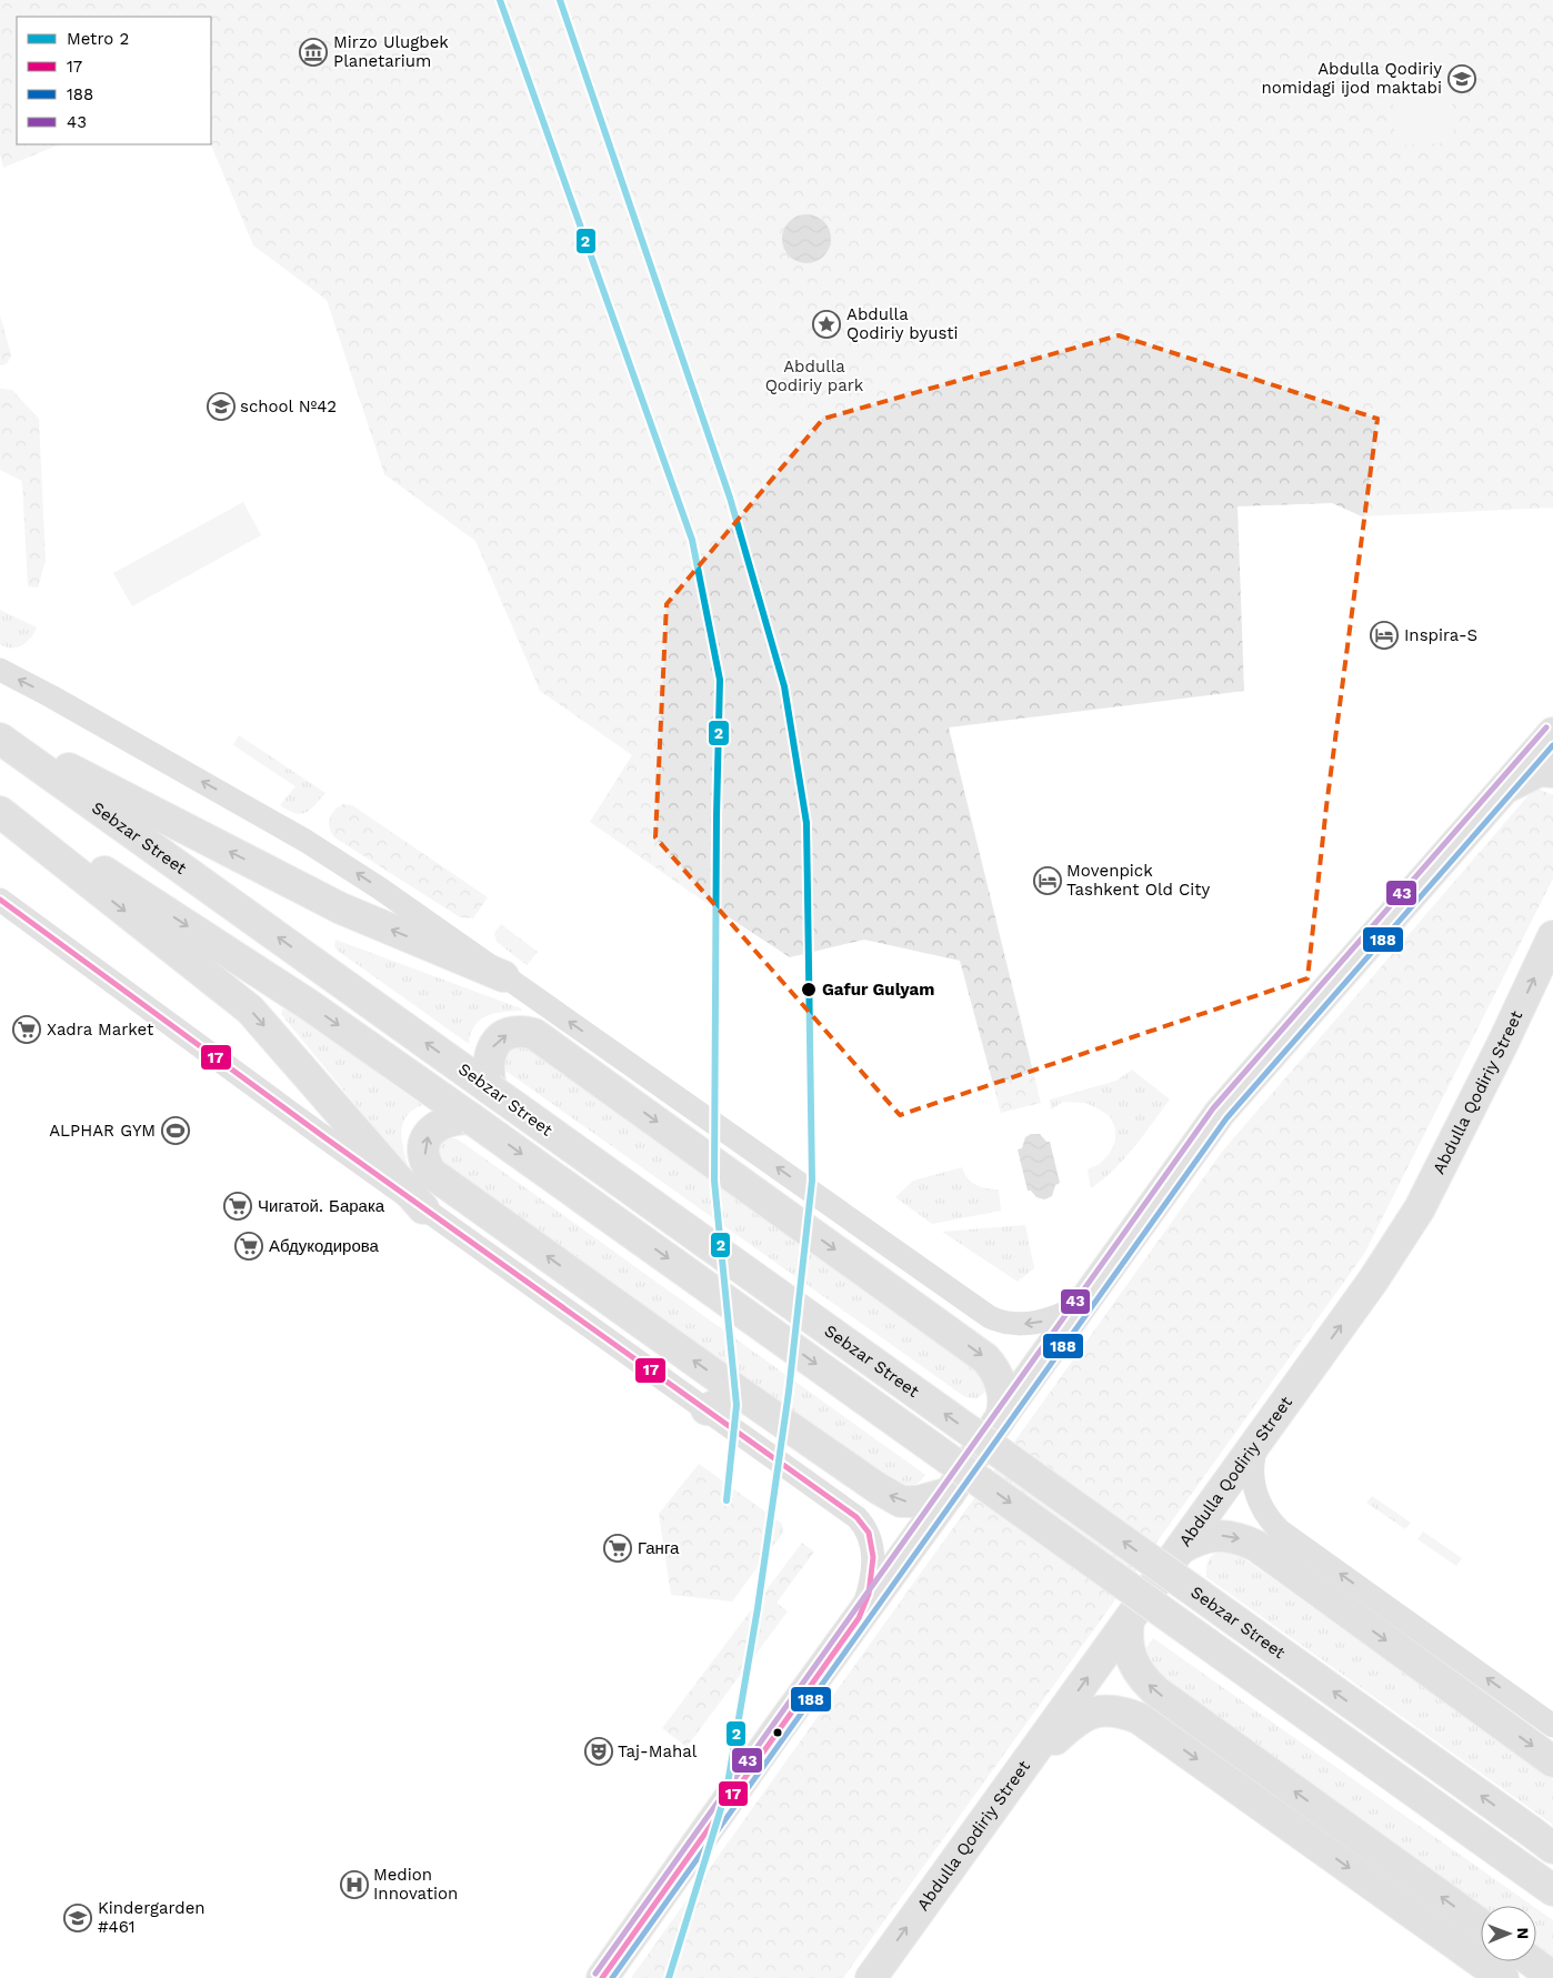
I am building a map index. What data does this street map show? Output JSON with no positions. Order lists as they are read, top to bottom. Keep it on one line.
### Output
{"streets":{"main road":["Sebzar Street","Abdulla Qodiriy Street"]},"parks":["Abdulla Qodiriy park"],"places":{"museum":["Mirzo Ulugbek Planetarium"],"school or university":["Abdulla Qodiriy nomidagi ijod maktabi","school №42","Kindergarden #461"],"place":["Abdulla Qodiriy byusti"],"hotel":["Inspira-S","Movenpick Tashkent Old City"],"other":["Gafur Gulyam"],"supermarket":["Xadra Market","Чигатой. Барака","Абдукодирова","Ганга"],"sports":["ALPHAR GYM"],"theatre":["Taj-Mahal"],"hospital":["Medion Innovation"]},"lines":["metro line 2","transit line 43","transit line 188","transit line 17"],"legend":["Metro 2","17","188","43"],"north":"right"}
